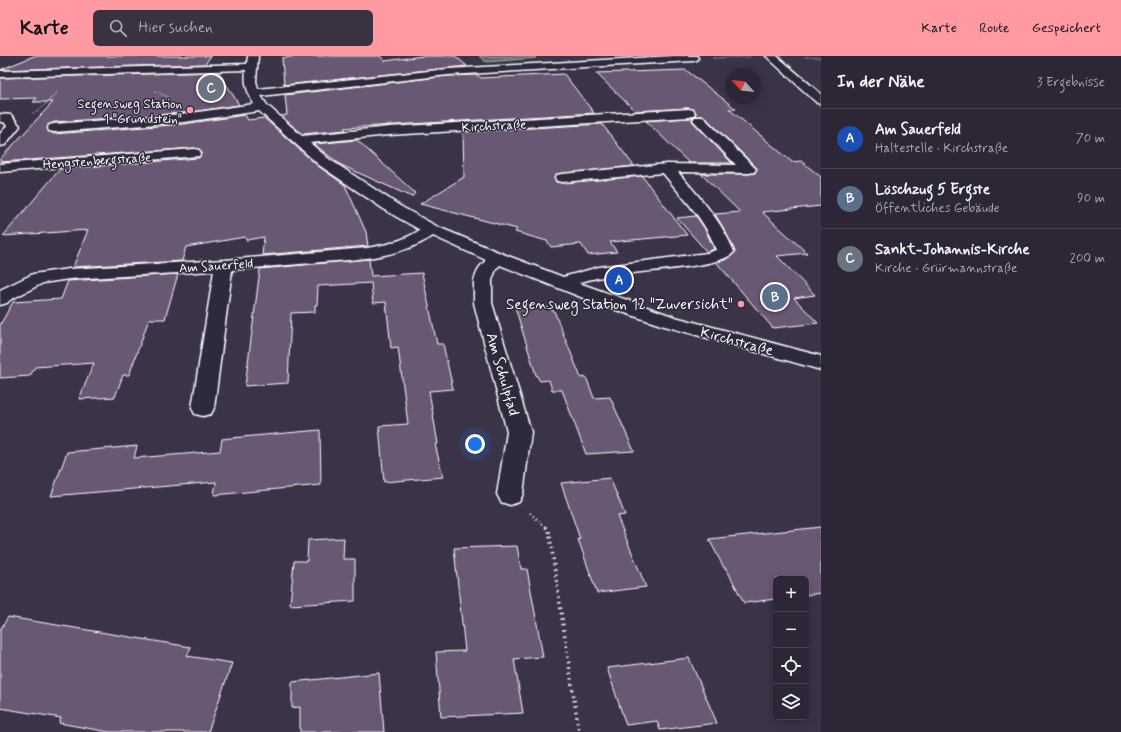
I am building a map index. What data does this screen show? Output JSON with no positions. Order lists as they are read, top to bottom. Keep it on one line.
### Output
{"streets":{"street":["Kirchstraße","Hengstenbergstraße","Am Sauerfeld","Am Schulpfad"]},"crossings":[["Kirchstraße","Am Sauerfeld"],["Kirchstraße","Am Schulpfad"]],"places":["Segensweg Station 1 \"Grundstein\"","Segensweg Station 12 \"Zuversicht\""],"north":"top left","page":{"header":"Karte","search":"Hier suchen","nav":["Karte","Route","Gespeichert"],"heading":["In der Nähe","3 Ergebnisse"],"pins":["C","A","B"],"list":[{"mark":"A","name":"Am Sauerfeld","note":"Haltestelle · Kirchstraße","value":"70 m"},{"mark":"B","name":"Löschzug 5 Ergste","note":"Öffentliches Gebäude","value":"90 m"},{"mark":"C","name":"Sankt-Johannis-Kirche","note":"Kirche · Grürmannstraße","value":"200 m"}],"map_buttons":["+","−"]}}
